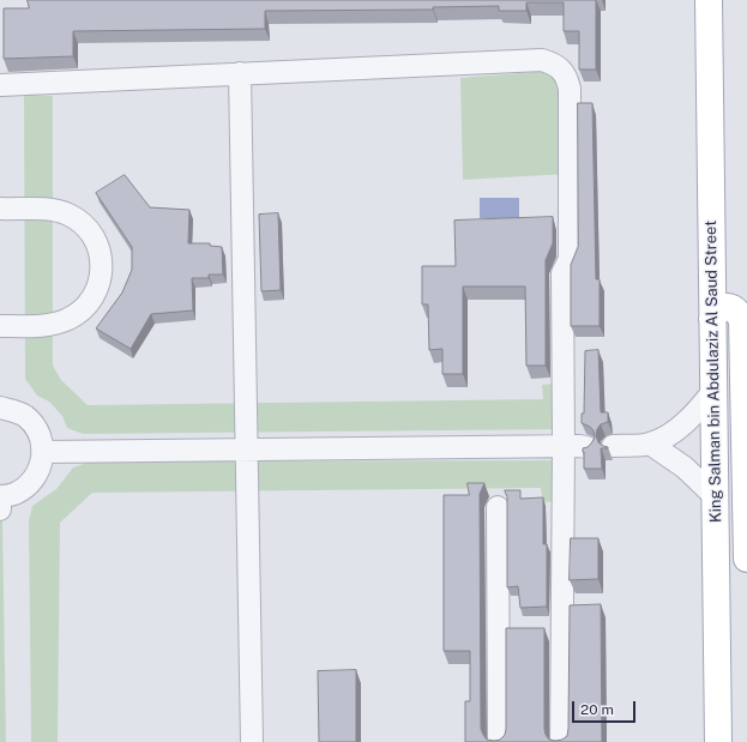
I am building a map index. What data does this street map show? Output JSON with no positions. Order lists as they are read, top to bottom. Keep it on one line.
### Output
{"streets":{"main road":["King Salman bin Abdulaziz Al Saud Street"]},"scale_bar":"20 m"}
